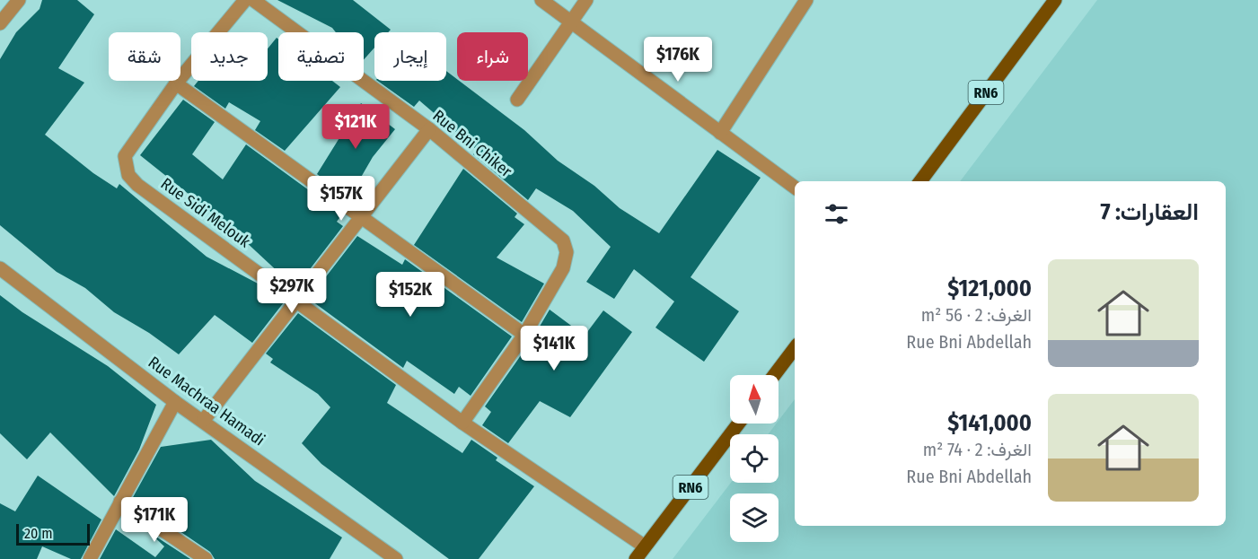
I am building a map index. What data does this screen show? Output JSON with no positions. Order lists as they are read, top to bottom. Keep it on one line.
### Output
{"streets":{"main road":["RN6"],"street":["Rue Bni Chiker","Rue Sidi Melouk","Rue Machraa Hamadi"]},"crossings":[["RN6","Rue Sidi Melouk"]],"scale_bar":"20 m","north":"top","page":{"chip":["شراء","إيجار","تصفية","جديد","شقة"],"price":["$176K","$121K","$157K","$297K","$152K","$141K","$171K"],"heading":"العقارات: 7","list":[{"name":"$121,000","note":"الغرف: 2 · 56 m² · Rue Bni Abdellah"},{"name":"$141,000","note":"الغرف: 2 · 74 m² · Rue Bni Abdellah"}],"scale":"20 m"}}
